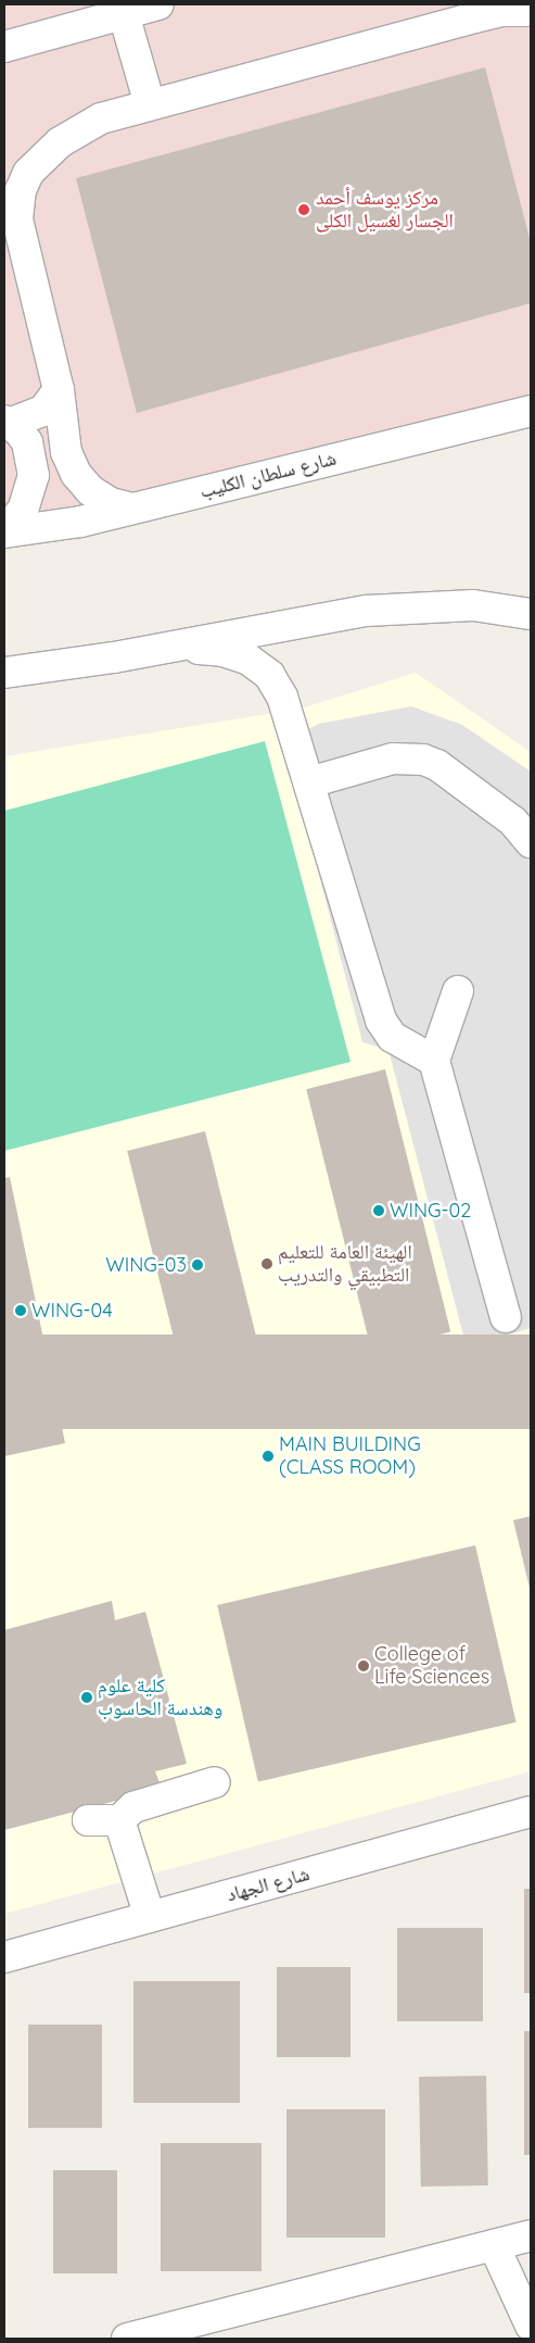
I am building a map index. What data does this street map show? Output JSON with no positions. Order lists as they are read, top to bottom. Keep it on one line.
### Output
{"streets":{"street":["شارع سلطان الكليب","شارع الجهاد"]},"places":["مركز يوسف أحمد الجسار لغسيل الكلى","WING-02","الهيئة العامة للتعليم التطبيقي والتدريب","WING-03","WING-04","MAIN BUILDING (CLASS ROOM)","College of Life Sciences","كلية علوم وهندسة الحاسوب"]}
